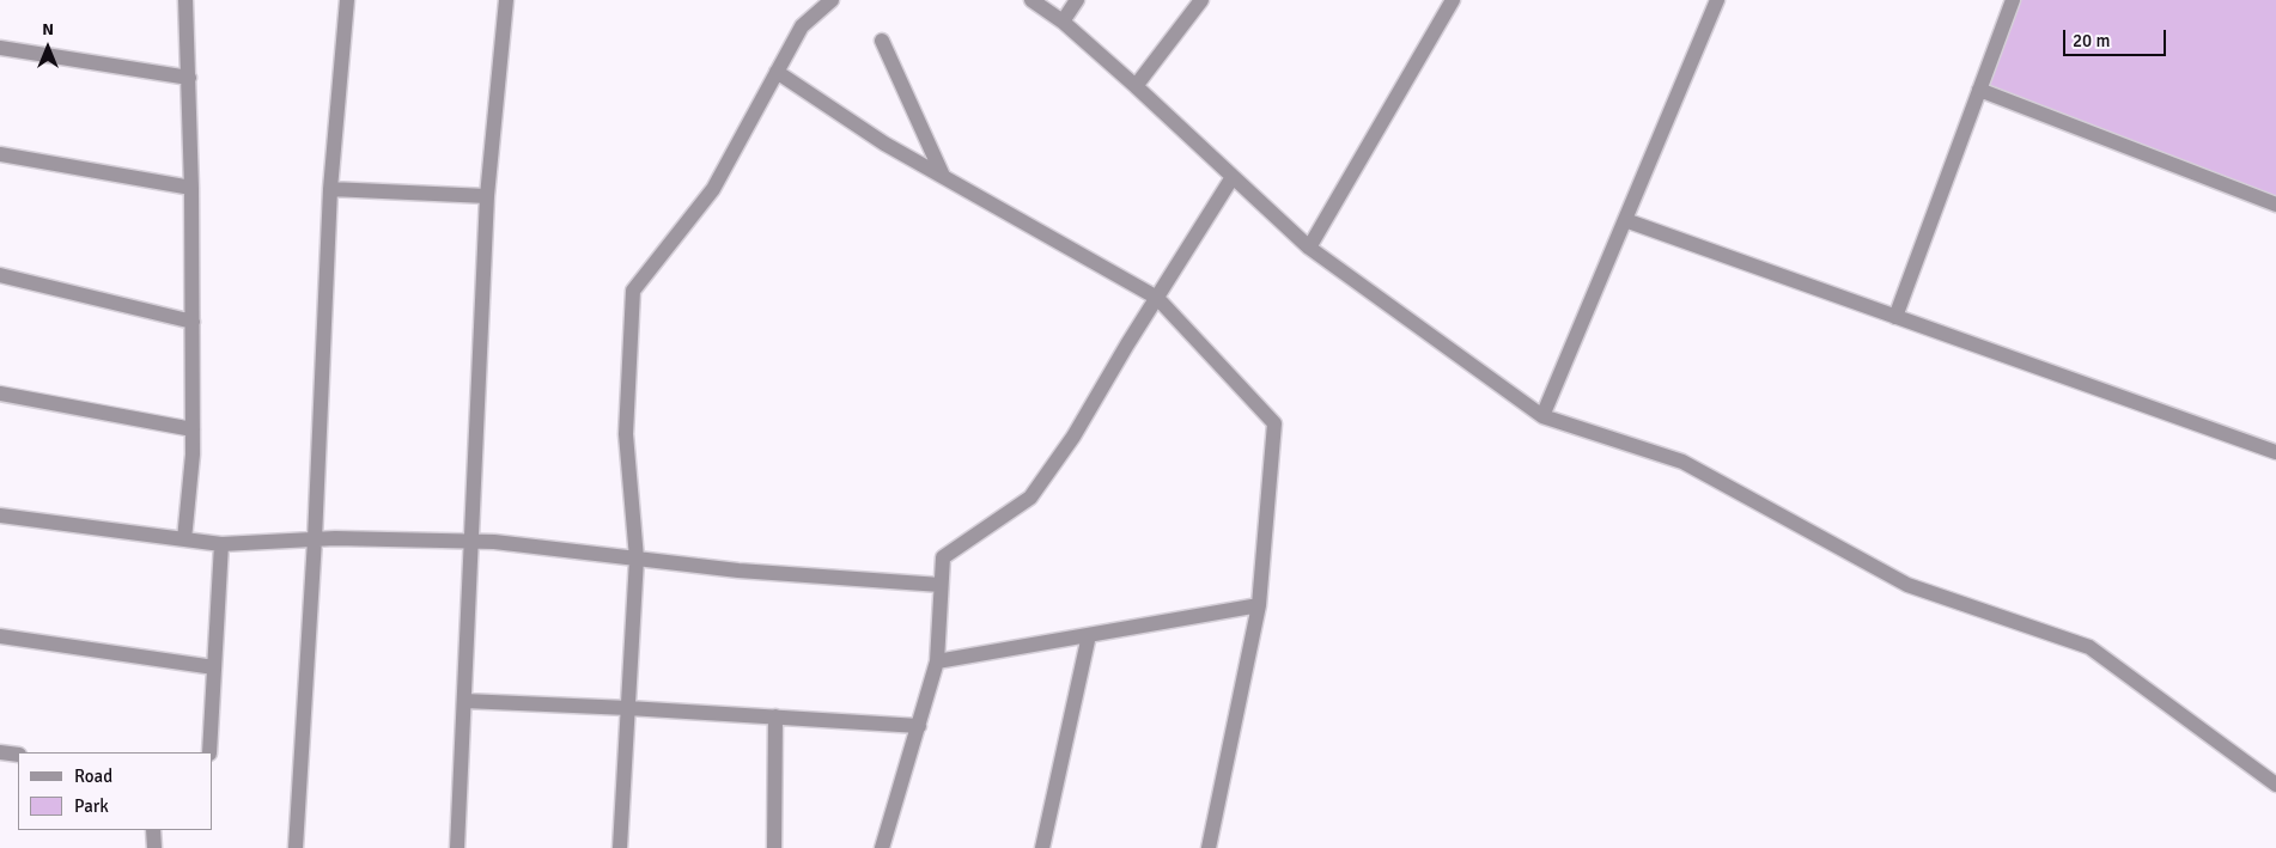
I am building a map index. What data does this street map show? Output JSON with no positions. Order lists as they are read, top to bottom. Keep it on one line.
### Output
{"legend":["Road","Park"],"scale_bar":"20 m","north":"top"}
